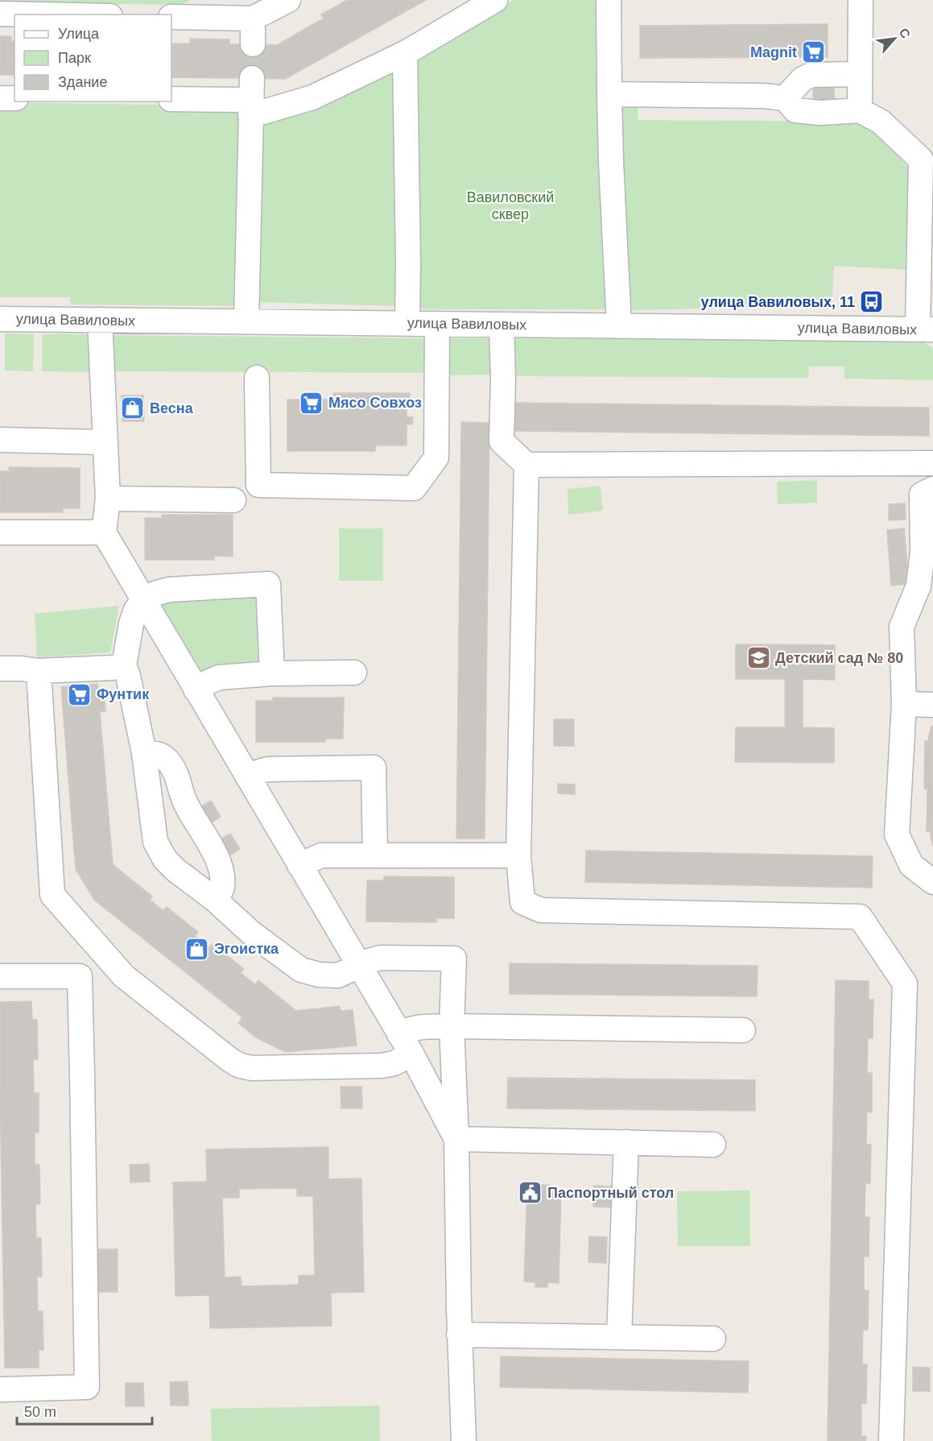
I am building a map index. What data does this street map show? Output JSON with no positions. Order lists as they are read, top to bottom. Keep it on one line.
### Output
{"streets":{"street":["улица Вавиловых"]},"parks":["Вавиловский сквер"],"places":{"supermarket":["Magnit","Мясо Совхоз","Фунтик"],"bus stop":["улица Вавиловых, 11"],"shop":["Весна","Эгоистка"],"school or university":["Детский сад № 80"],"public building":["Паспортный стол"]},"legend":["Улица","Парк","Здание"],"scale_bar":"50 m","north":"top right"}
